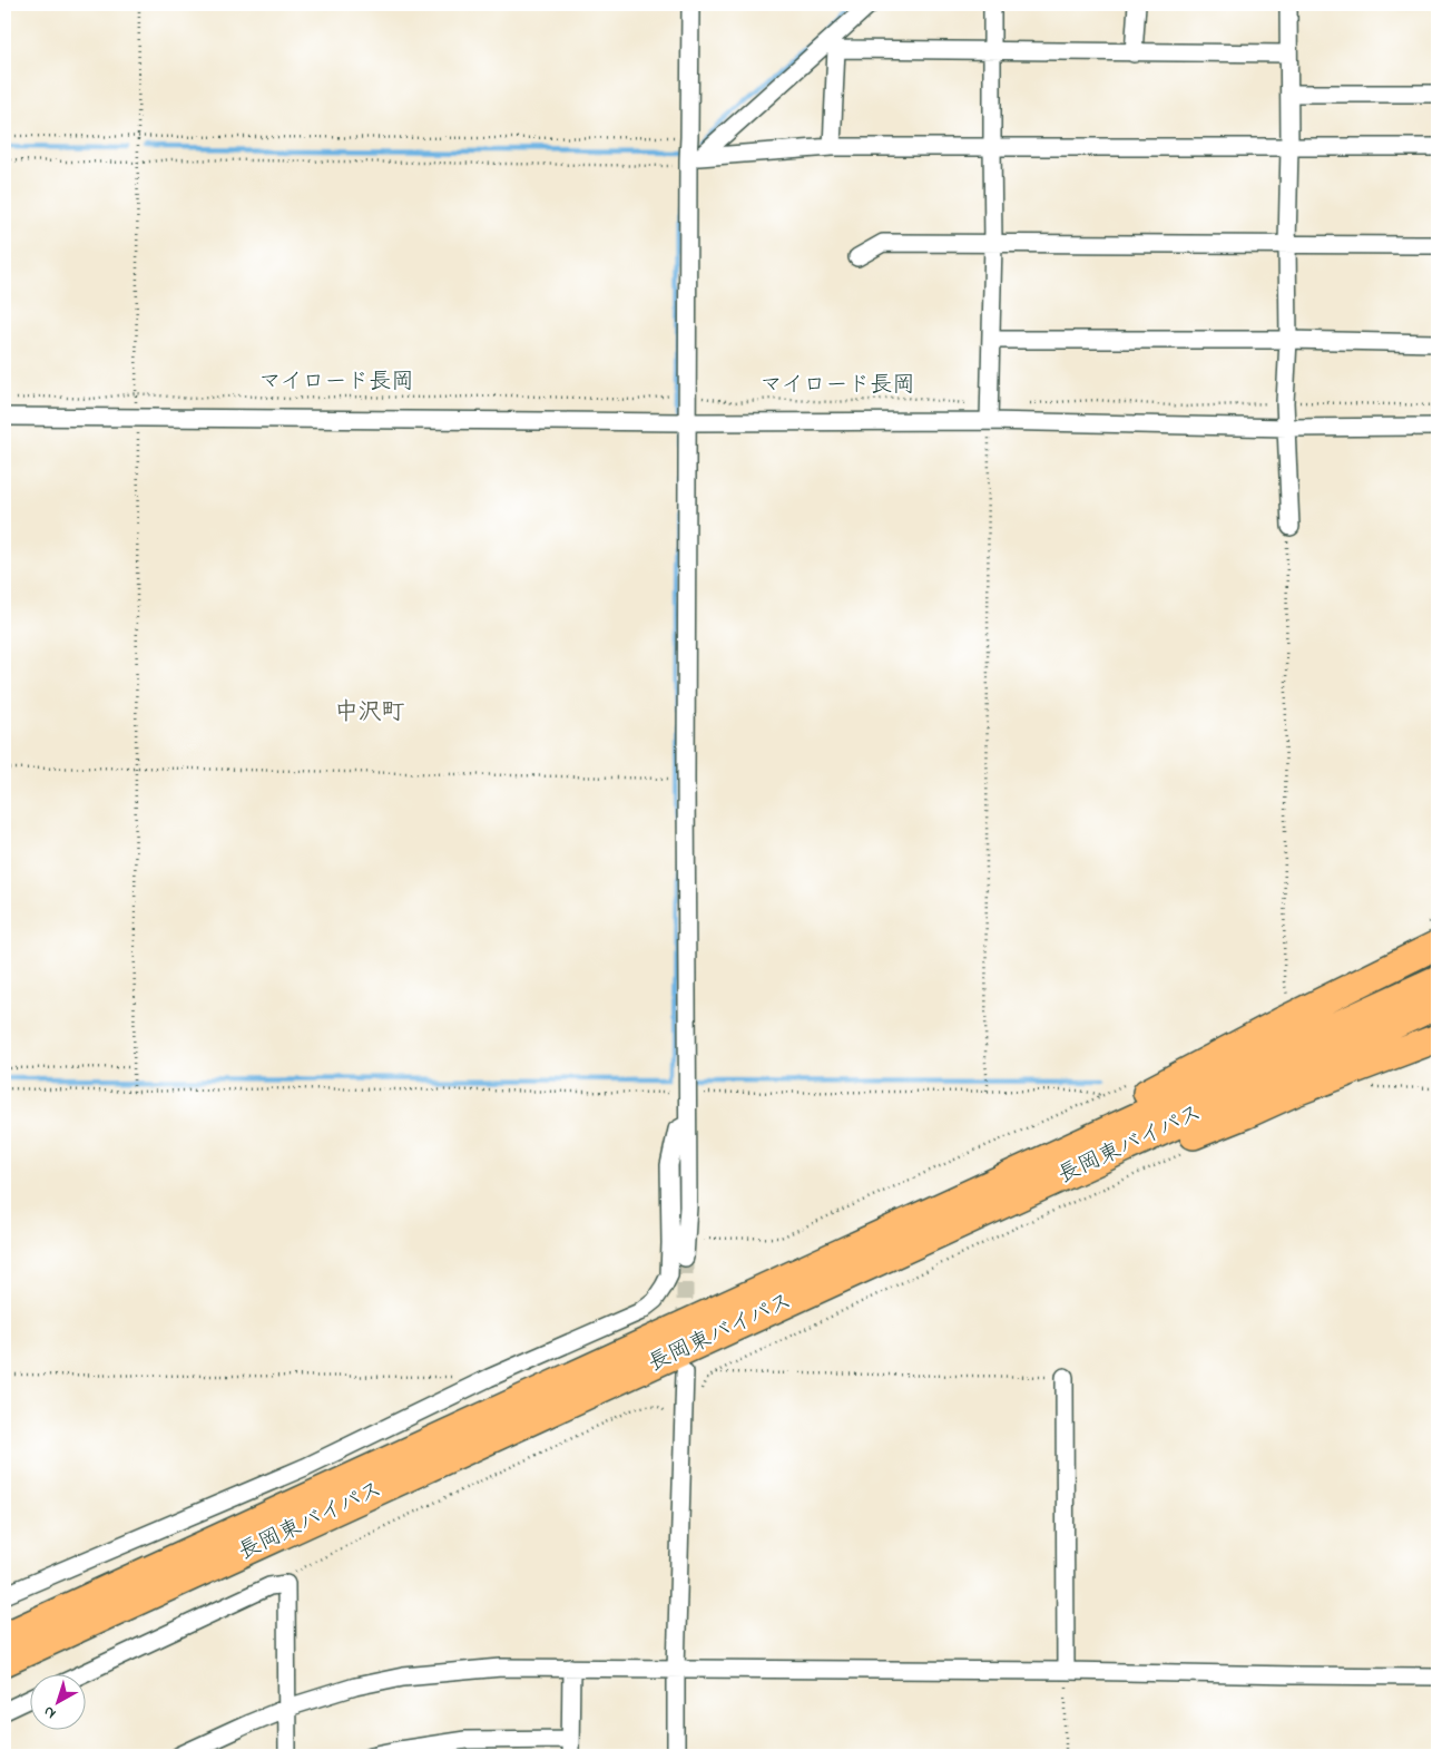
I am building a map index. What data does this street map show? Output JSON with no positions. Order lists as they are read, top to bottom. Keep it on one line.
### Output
{"streets":{"highway":["長岡東バイパス"],"path":["マイロード長岡"]},"districts":["中沢町"],"north":"bottom left"}
